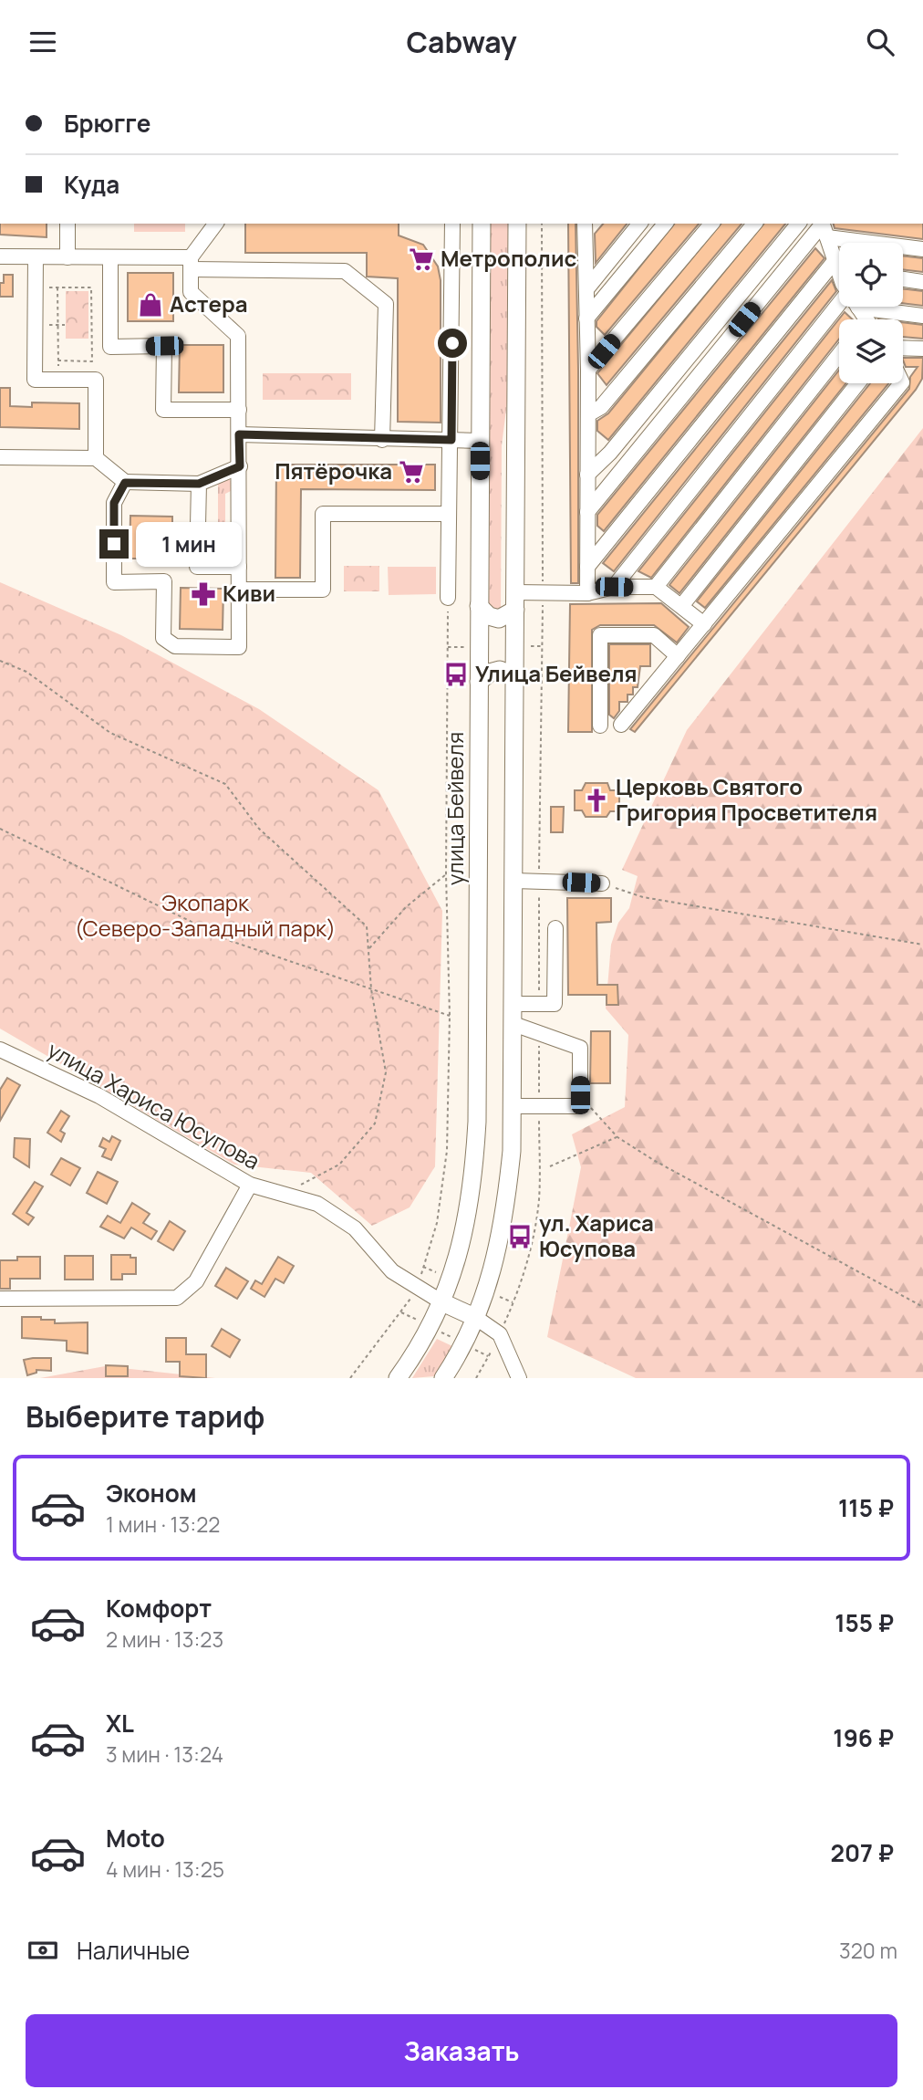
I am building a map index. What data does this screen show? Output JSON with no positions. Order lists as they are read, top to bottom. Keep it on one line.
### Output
{"streets":{"main road":["улица Бейвеля"],"street":["улица Хариса Юсупова"]},"crossings":[["улица Бейвеля","улица Хариса Юсупова"]],"parks":["Экопарк (Северо-Западный парк)"],"places":{"supermarket":["Метрополис","Пятёрочка"],"shop":["Астера"],"pharmacy":["Киви"],"bus stop":["Улица Бейвеля","ул. Хариса Юсупова"],"church":["Церковь Святого Григория Просветителя"]},"page":{"header":"Cabway","banner":["Брюгге","Куда"],"bubble":"1 мин","heading":"Выберите тариф","list":[{"name":"Эконом","note":"1 мин · 13:22","value":"115 ₽"},{"name":"Комфорт","note":"2 мин · 13:23","value":"155 ₽"},{"name":"XL","note":"3 мин · 13:24","value":"196 ₽"},{"name":"Moto","note":"4 мин · 13:25","value":"207 ₽"}],"pay":["Наличные","320 m"],"buttons":"Заказать"}}
